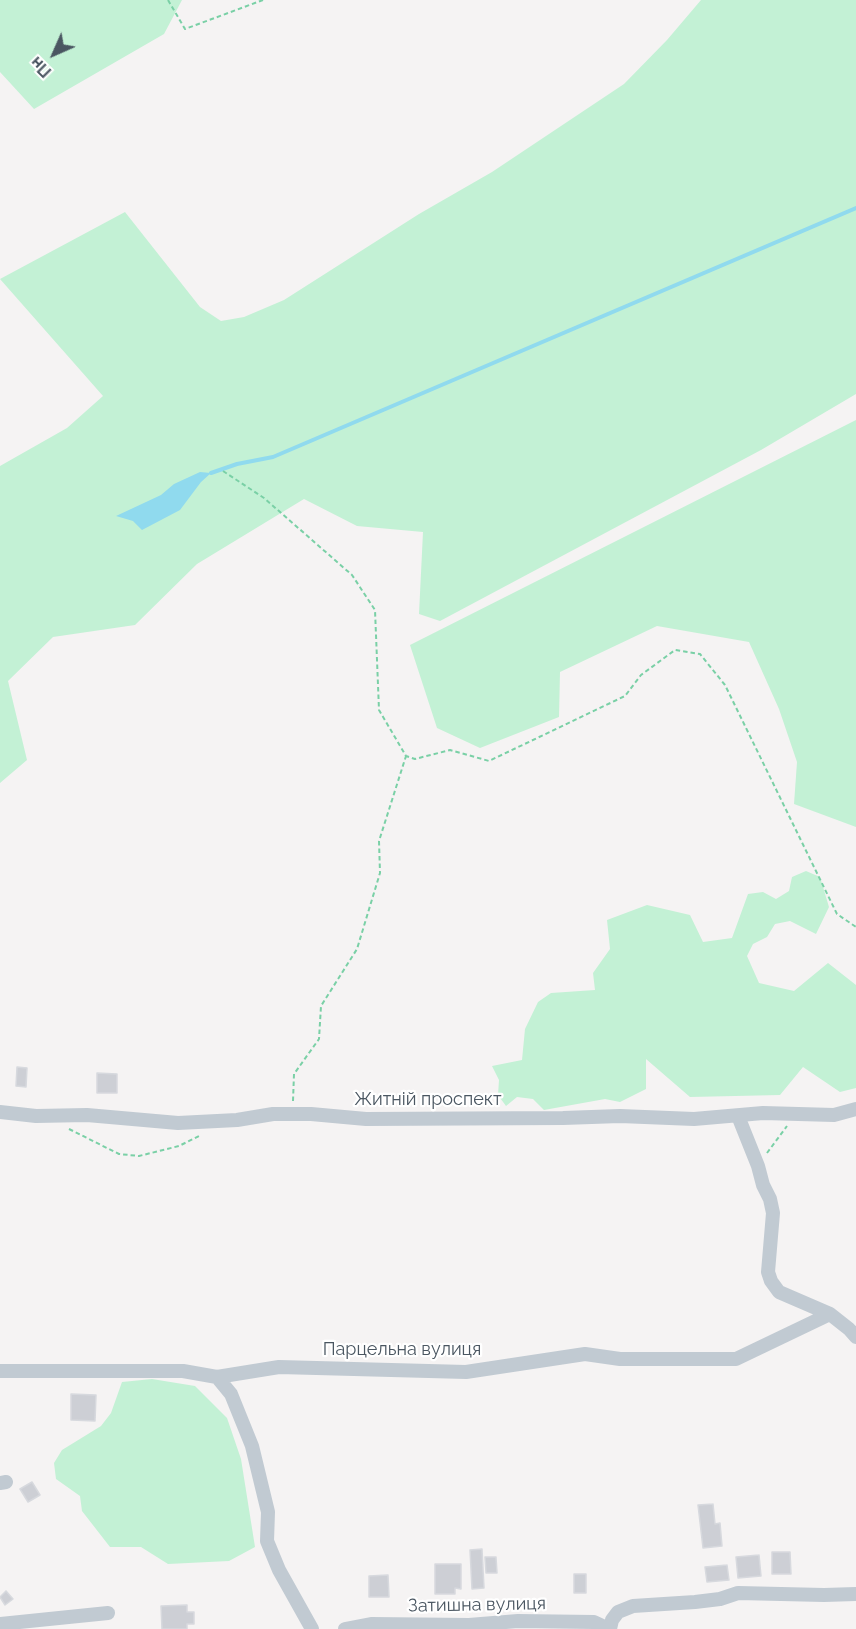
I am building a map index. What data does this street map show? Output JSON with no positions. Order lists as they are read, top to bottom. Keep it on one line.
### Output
{"streets":{"street":["Житній проспект","Парцельна вулиця","Затишна вулиця"]},"north":"bottom left"}
